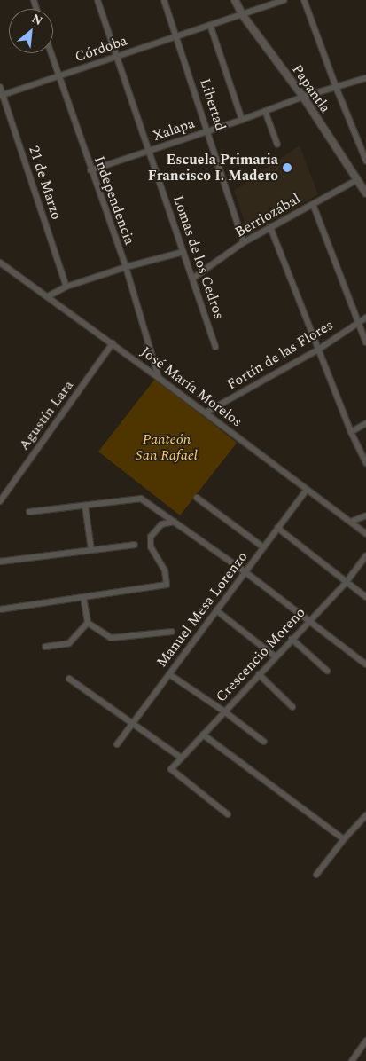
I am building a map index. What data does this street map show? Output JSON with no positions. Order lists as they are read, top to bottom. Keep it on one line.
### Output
{"streets":{"street":["Córdoba","Papantla","Libertad","Xalapa","21 de Marzo","Independencia","Berriozábal","Lomas de los Cedros","Fortín de las Flores","José María Morelos","Agustín Lara","Manuel Mesa Lorenzo","Crescencio Moreno"]},"crossings":[["Córdoba","Papantla"],["Córdoba","Libertad"],["Córdoba","21 de Marzo"],["Córdoba","Independencia"],["Córdoba","Lomas de los Cedros"],["Papantla","Xalapa"],["Papantla","Berriozábal"],["Libertad","Xalapa"],["Libertad","Berriozábal"],["Xalapa","Independencia"],["Xalapa","Lomas de los Cedros"],["Independencia","José María Morelos"],["Berriozábal","Lomas de los Cedros"],["Fortín de las Flores","José María Morelos"],["José María Morelos","Agustín Lara"],["José María Morelos","Manuel Mesa Lorenzo"]],"parks":["Panteón San Rafael"],"places":["Escuela Primaria Francisco I. Madero"],"north":"top right"}
